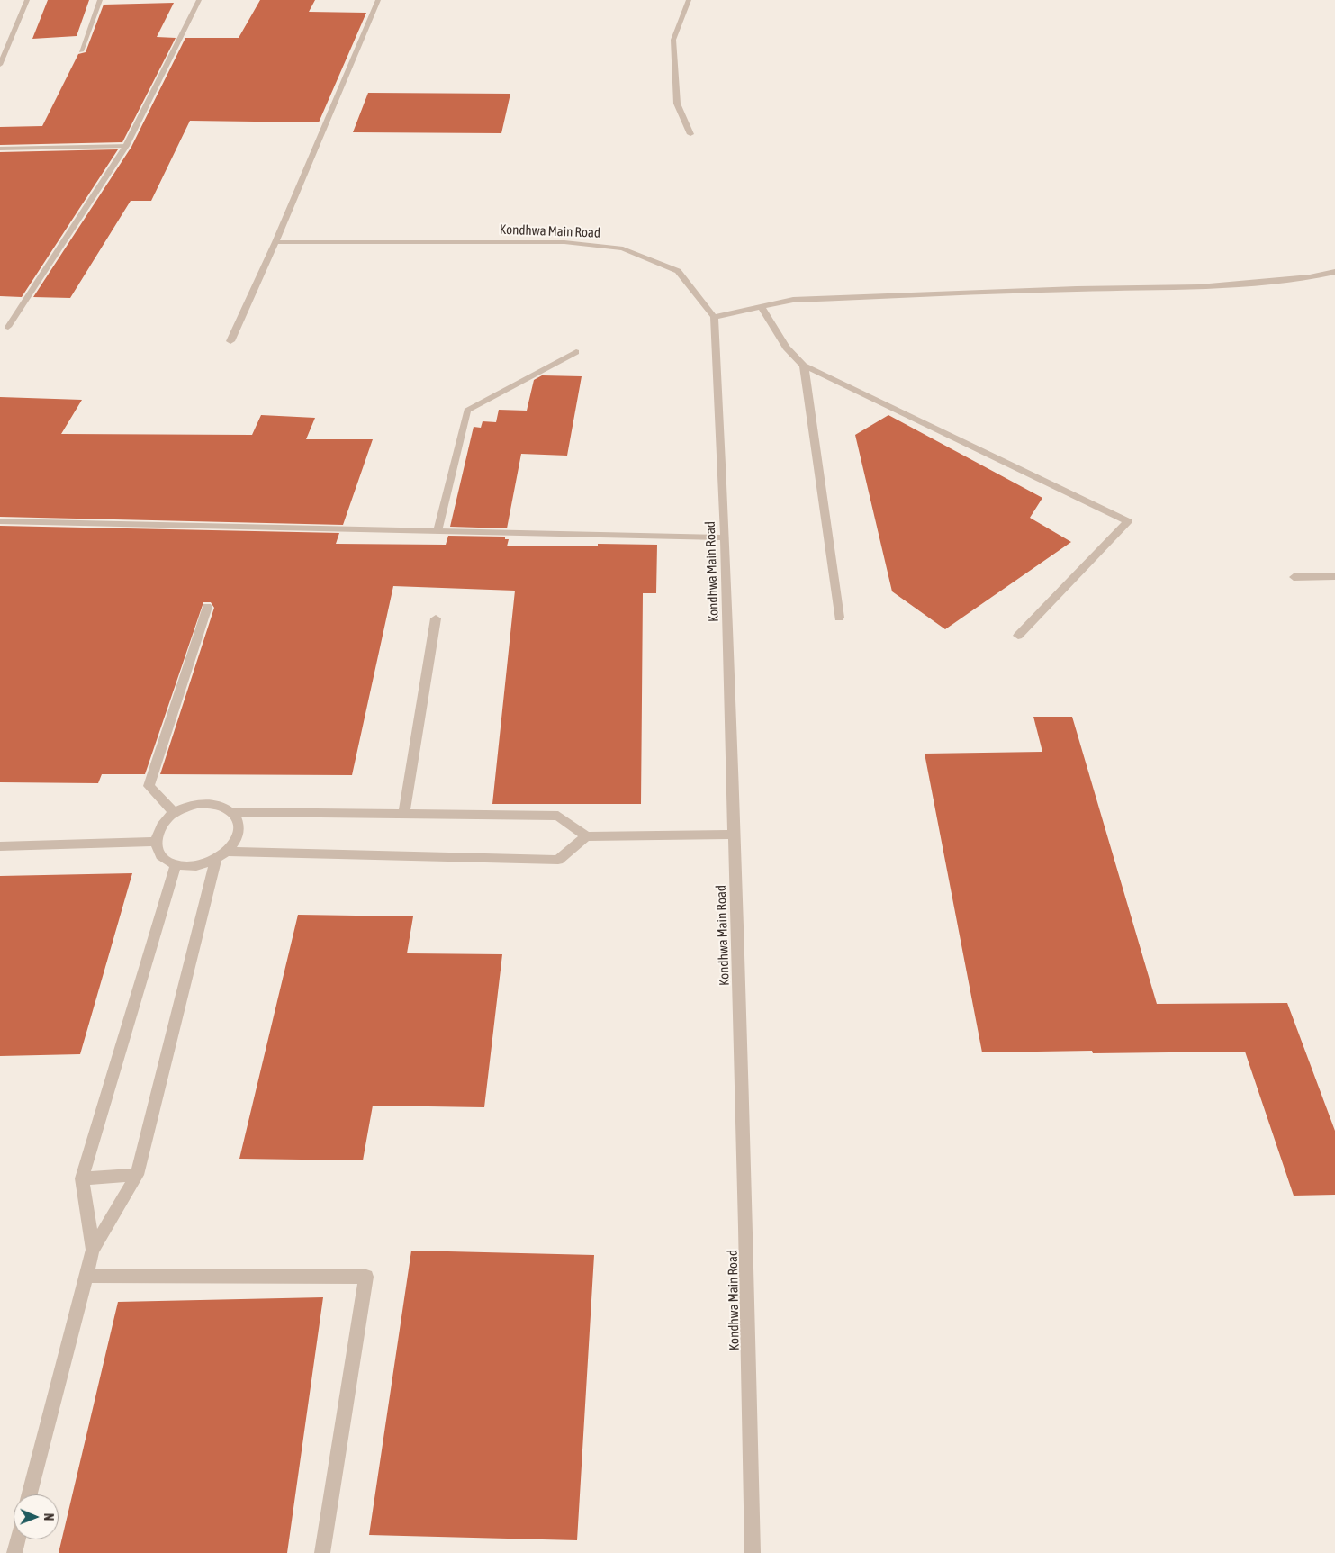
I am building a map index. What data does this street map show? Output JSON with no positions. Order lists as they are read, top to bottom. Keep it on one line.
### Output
{"streets":{"street":["Kondhwa Main Road"]},"north":"right"}
